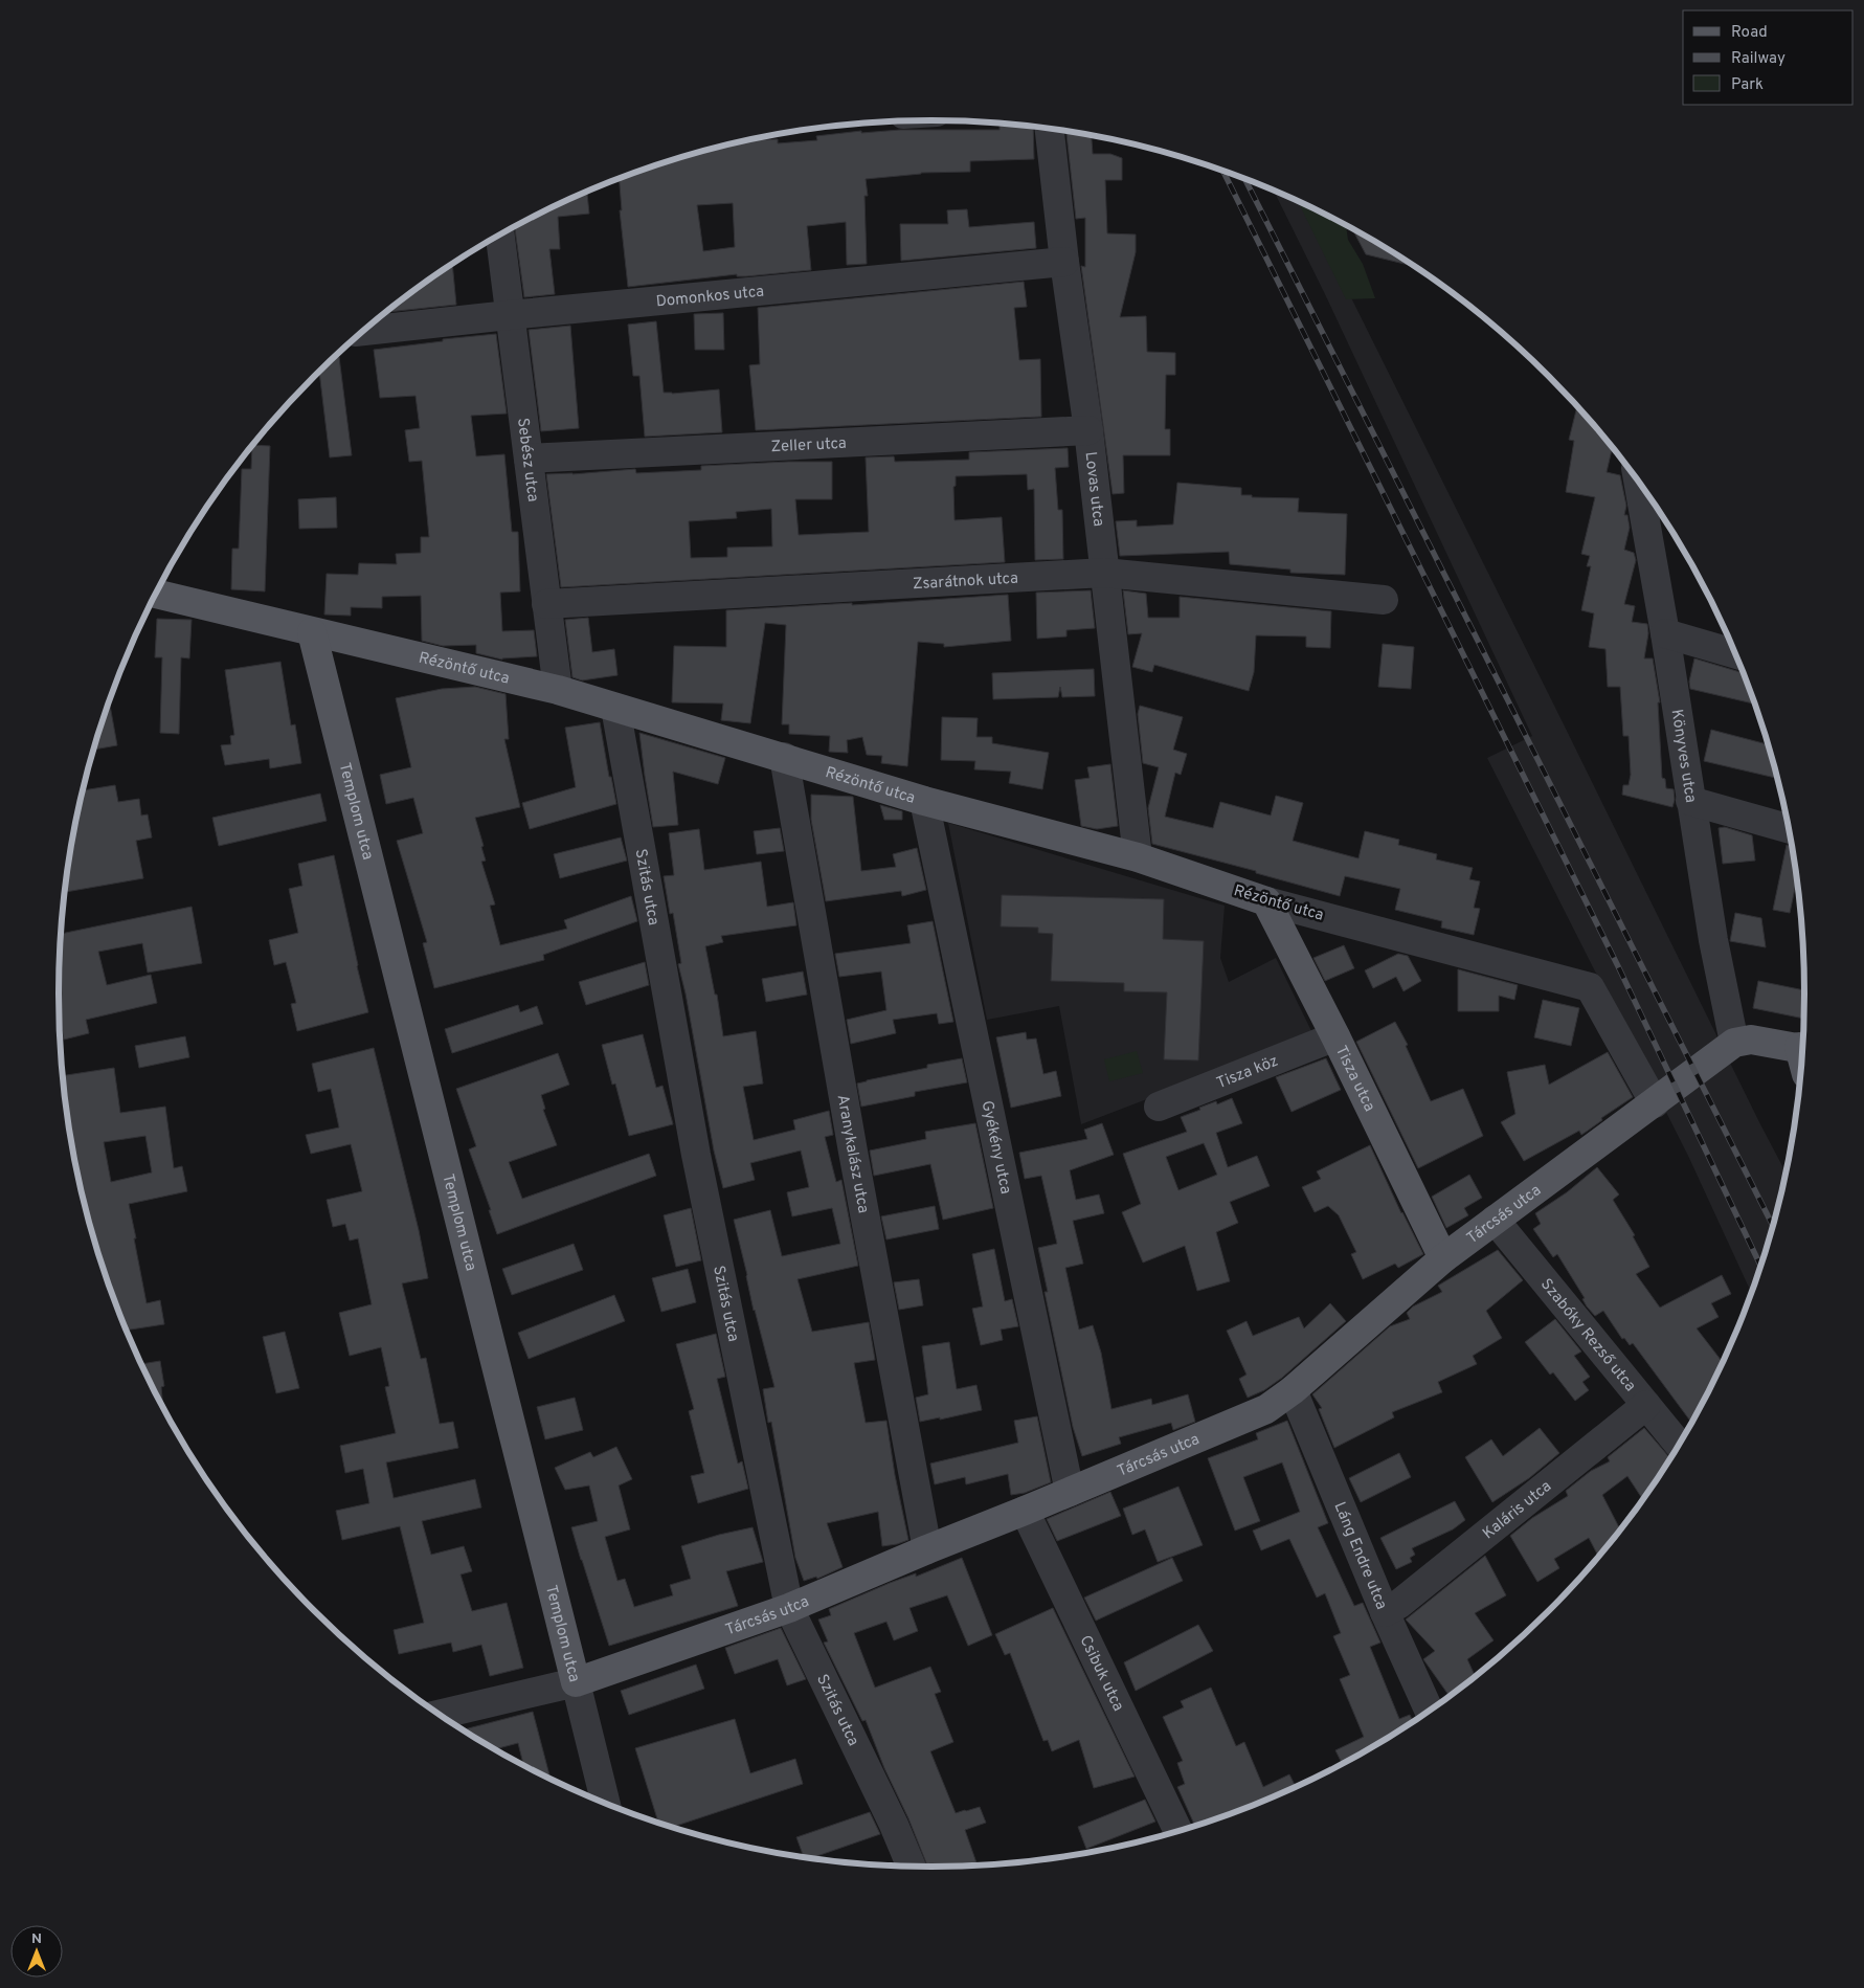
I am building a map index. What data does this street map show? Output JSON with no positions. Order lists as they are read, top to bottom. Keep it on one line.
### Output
{"streets":{"main road":["Rézöntő utca","Templom utca","Tisza utca","Tárcsás utca"],"street":["Domonkos utca","Zeller utca","Sebész utca","Lovas utca","Zsarátnok utca","Könyves utca","Szitás utca","Tisza köz","Gyékény utca","Aranykalász utca","Szabóky Rezső utca","Kaláris utca","Láng Endre utca","Csibuk utca"]},"crossings":[["Domonkos utca","Sebész utca"],["Domonkos utca","Lovas utca"],["Zeller utca","Sebész utca"],["Zeller utca","Lovas utca"],["Sebész utca","Zsarátnok utca"],["Sebész utca","Rézöntő utca"],["Lovas utca","Zsarátnok utca"],["Lovas utca","Rézöntő utca"],["Rézöntő utca","Templom utca"],["Rézöntő utca","Szitás utca"],["Rézöntő utca","Tisza utca"],["Rézöntő utca","Gyékény utca"],["Rézöntő utca","Aranykalász utca"],["Rézöntő utca","Tárcsás utca"],["Könyves utca","Tárcsás utca"],["Templom utca","Tárcsás utca"],["Szitás utca","Tárcsás utca"],["Tisza köz","Tisza utca"],["Tisza utca","Tárcsás utca"],["Gyékény utca","Tárcsás utca"],["Aranykalász utca","Tárcsás utca"],["Tárcsás utca","Szabóky Rezső utca"],["Tárcsás utca","Láng Endre utca"],["Tárcsás utca","Csibuk utca"],["Szabóky Rezső utca","Kaláris utca"],["Kaláris utca","Láng Endre utca"]],"legend":["Road","Railway","Park"],"north":"top"}
